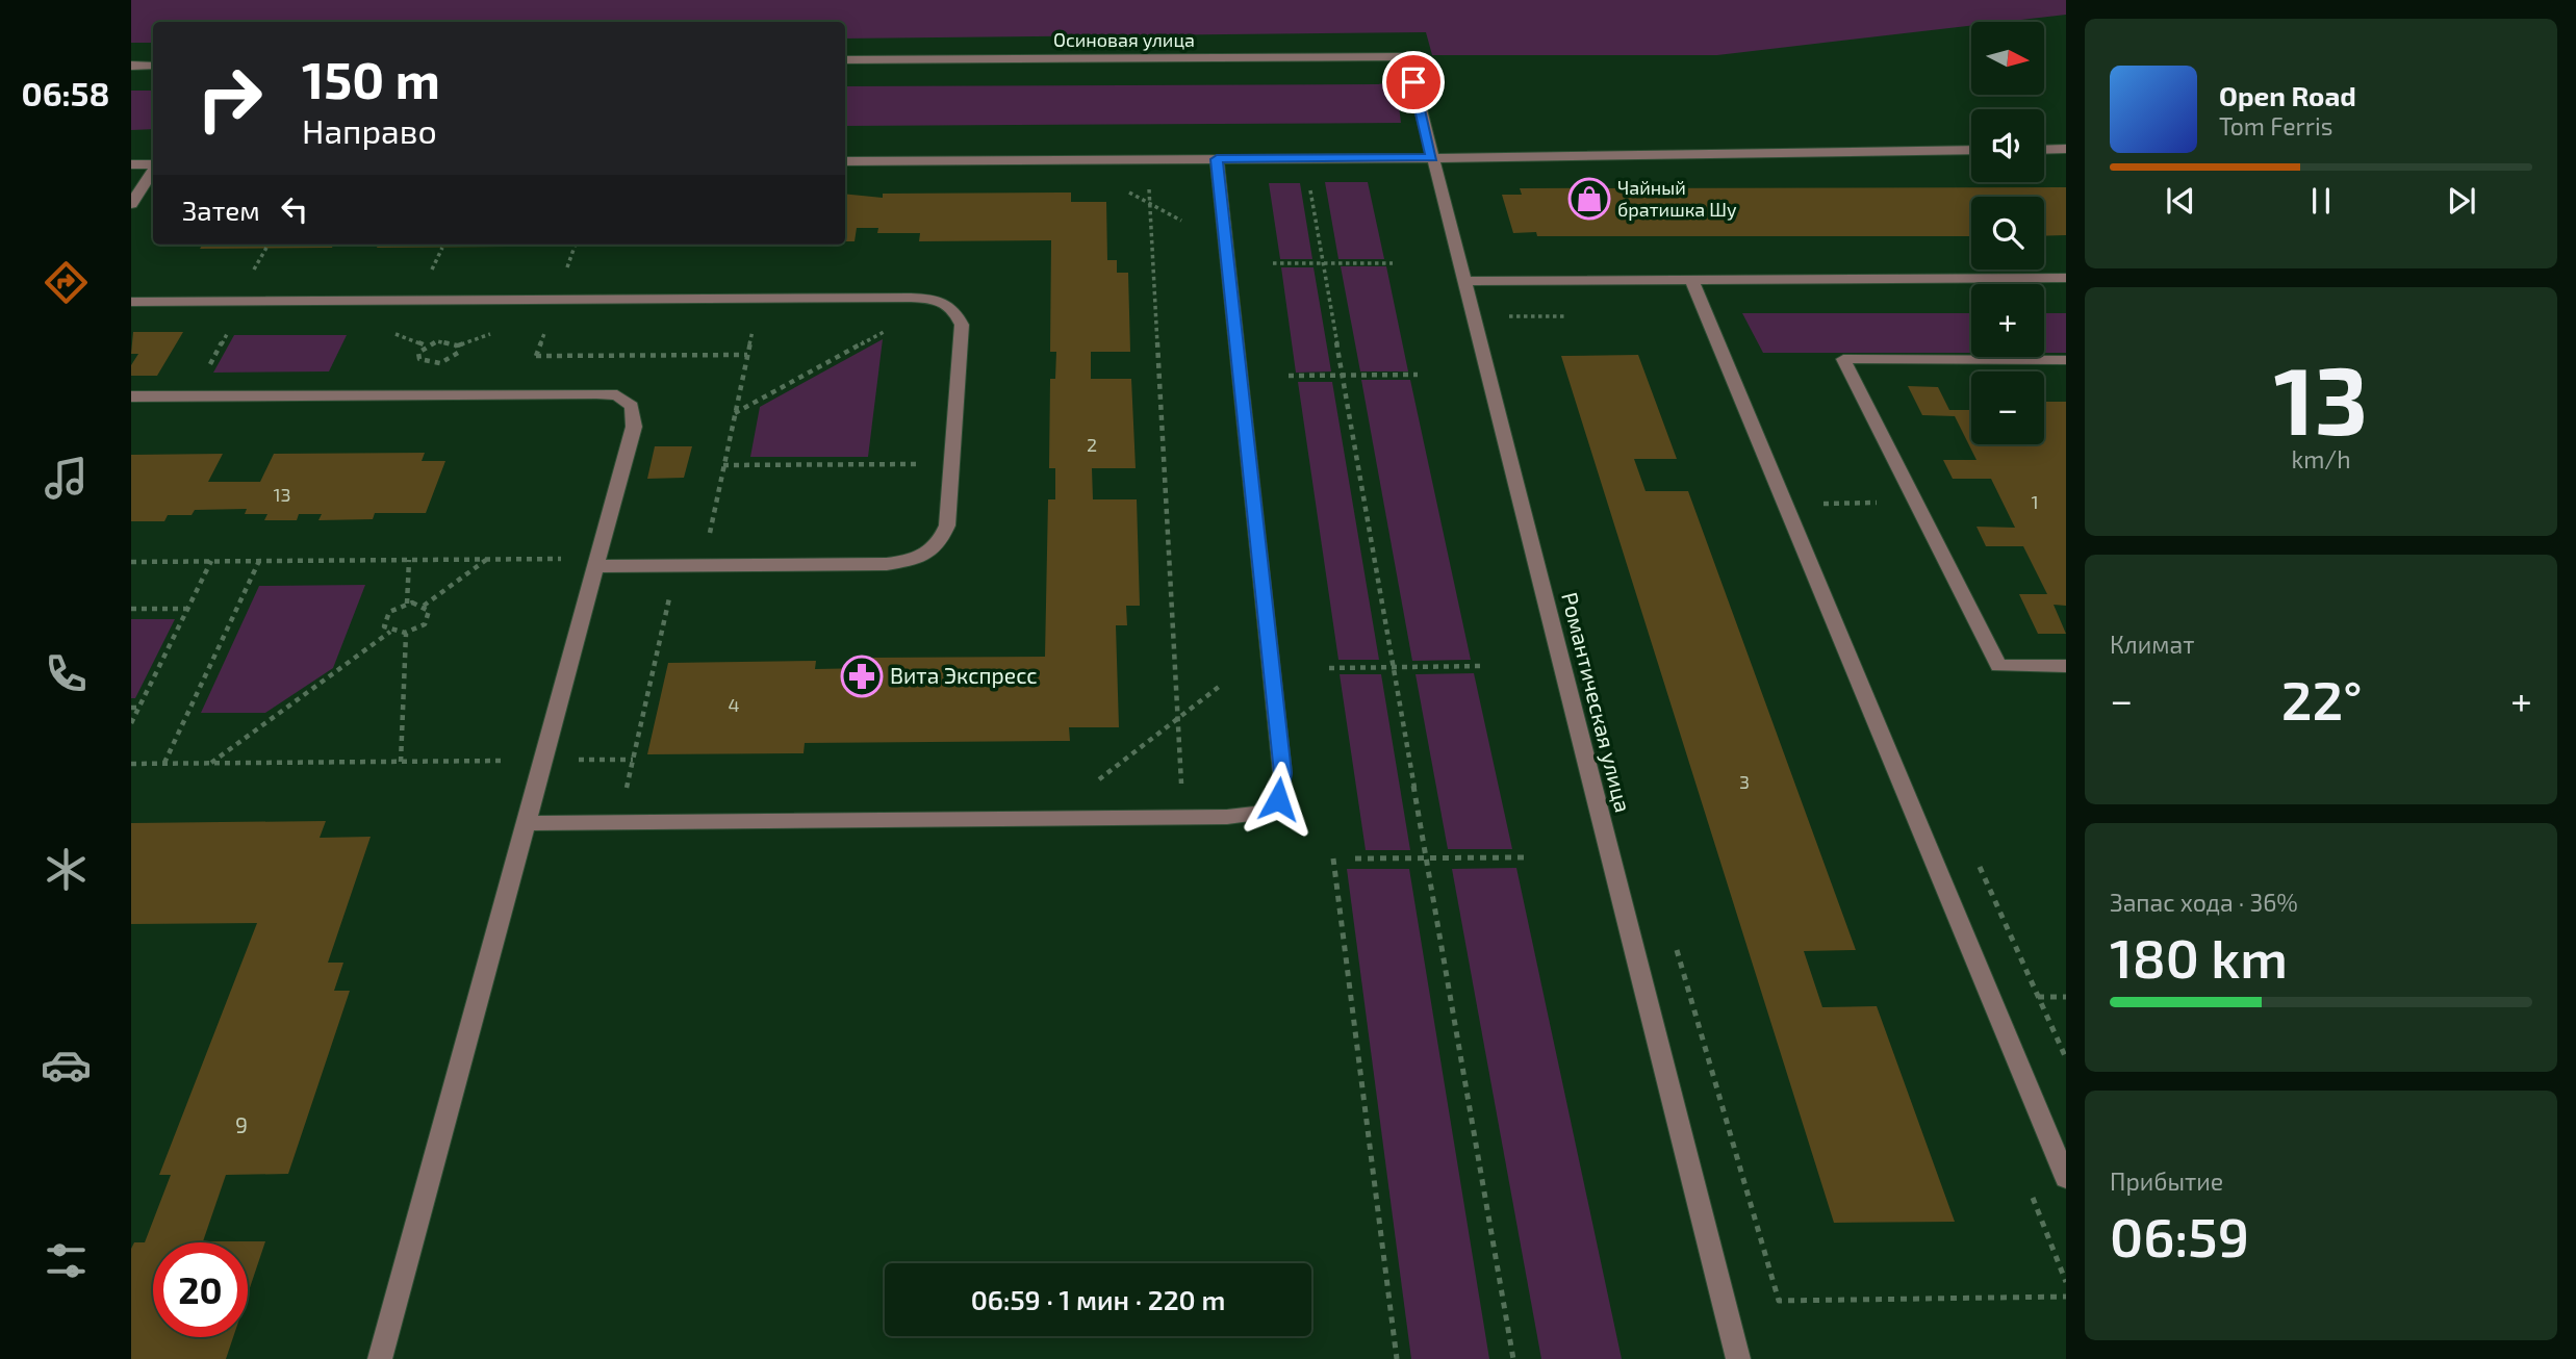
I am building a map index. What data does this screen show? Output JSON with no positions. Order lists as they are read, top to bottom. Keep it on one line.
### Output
{"streets":{"street":["Осиновая улица","Романтическая улица"]},"crossings":[["Осиновая улица","Романтическая улица"]],"places":{"shop":["Чайный братишка Шу"],"pharmacy":["Вита Экспресс"]},"house_numbers":["2","13","1","4","3","9"],"north":"right","page":{"tabs":"06:58","map_buttons":["+","−"],"turn":["150 m","Направо"],"song":["Open Road","Tom Ferris"],"then":"Затем","tile":[["13","km/h"],"Климат",["Запас хода · 36%","180 km"],["Прибытие","06:59"]],"heat":["−","22°","+"],"limit":"20","trip":"06:59 · 1 мин · 220 m"}}
